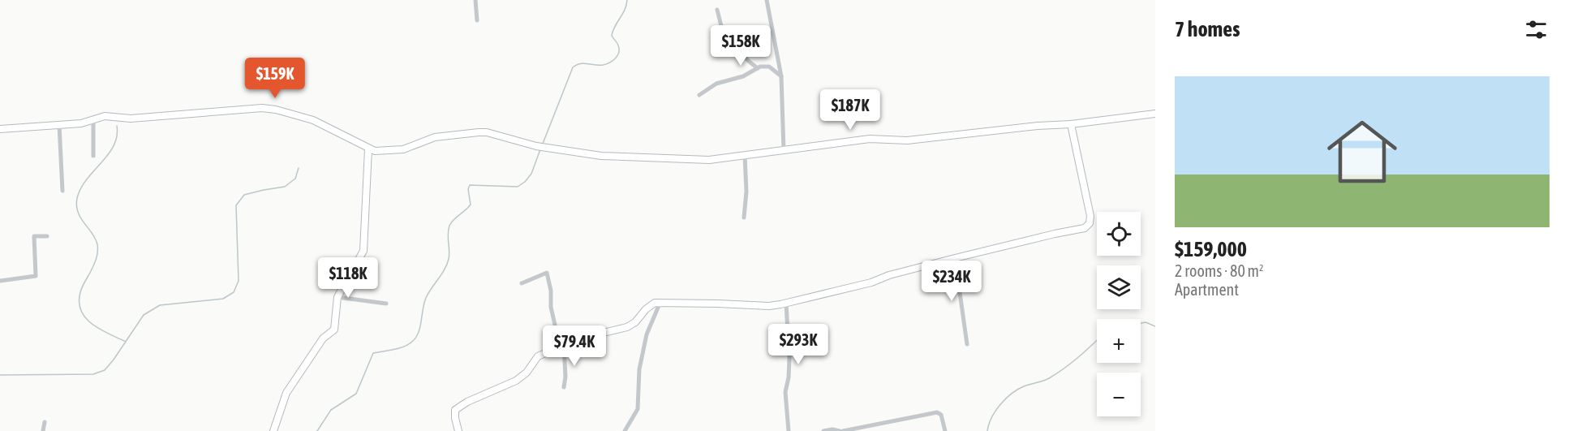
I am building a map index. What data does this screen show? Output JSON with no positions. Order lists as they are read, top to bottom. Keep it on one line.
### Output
{"page":{"heading":"7 homes","price":["$158K","$159K","$187K","$118K","$234K","$293K","$79.4K"],"list":[{"name":"$159,000","note":"2 rooms · 80 m² · Apartment"}],"map_buttons":["+","−"]}}
